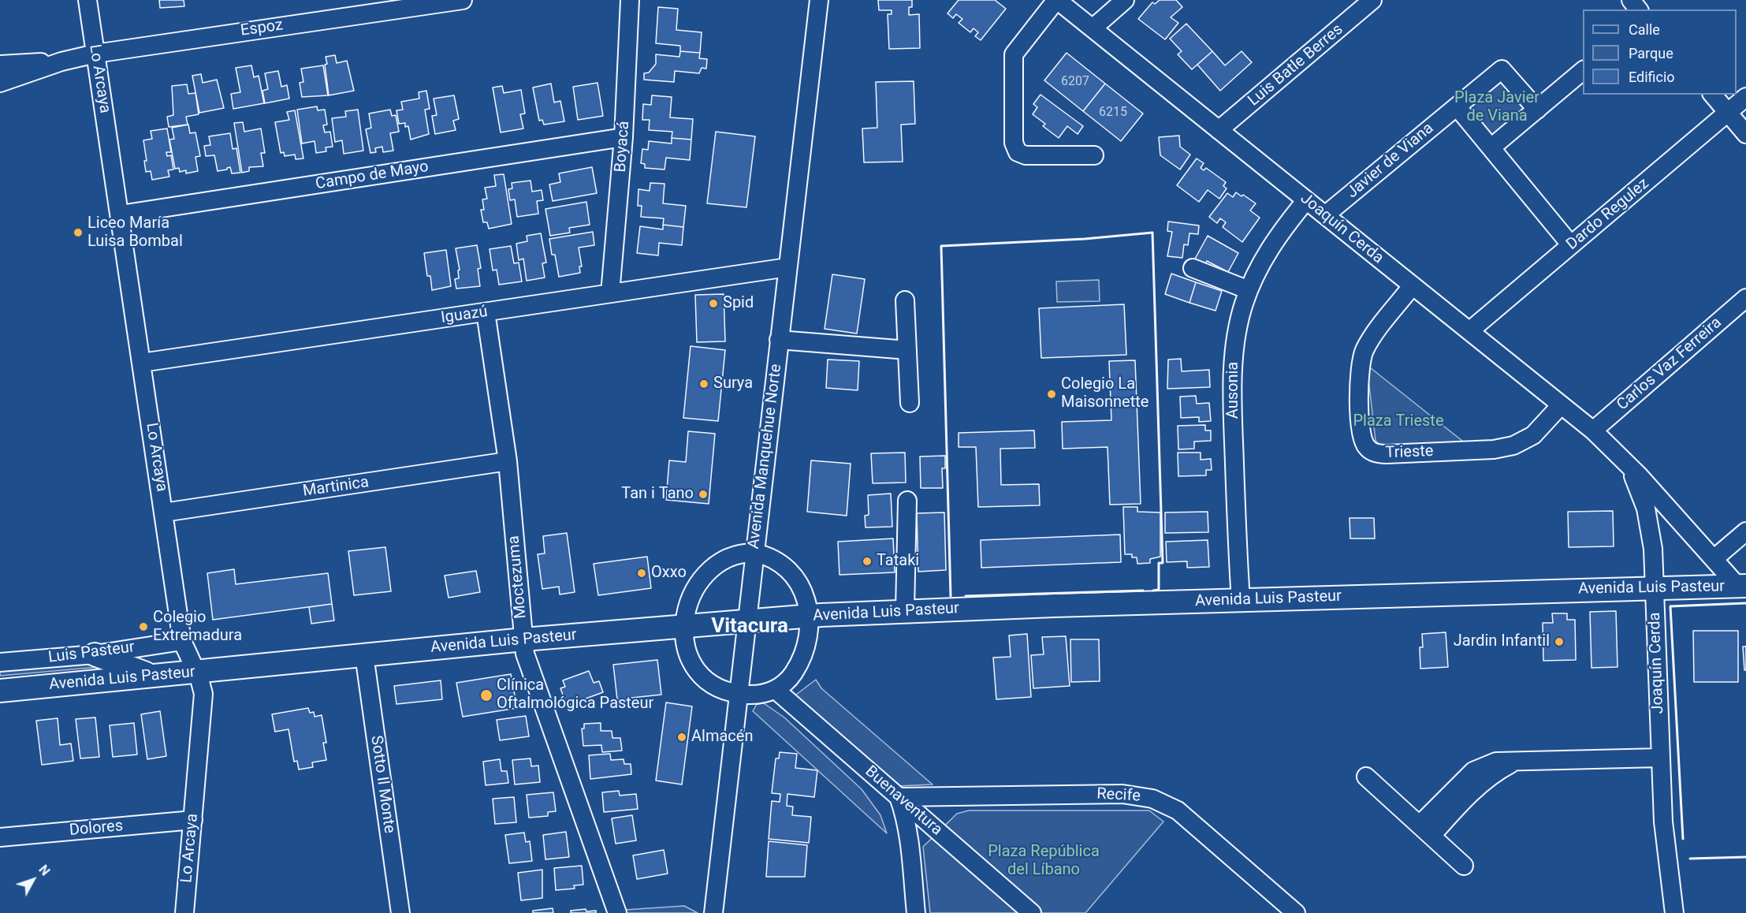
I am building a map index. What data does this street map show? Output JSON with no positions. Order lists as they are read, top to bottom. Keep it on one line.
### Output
{"streets":{"main road":["Avenida Luis Pasteur"],"street":["Espoz","Luis Batle Berres","Lo Arcaya","Boyacá","Javier de Viana","Campo de Mayo","Dardo Regulez","Joaquín Cerda","Iguazú","Carlos Vaz Ferreira","Ausonia","Trieste","Avenida Manquehue Norte","Martinica","Moctezuma","Luis Pasteur","Sotto Il Monte","Recife","Buenaventura","Dolores"]},"crossings":[["Espoz","Lo Arcaya"],["Luis Batle Berres","Joaquín Cerda"],["Lo Arcaya","Campo de Mayo"],["Lo Arcaya","Iguazú"],["Lo Arcaya","Martinica"],["Lo Arcaya","Avenida Luis Pasteur"],["Lo Arcaya","Luis Pasteur"],["Lo Arcaya","Dolores"],["Boyacá","Campo de Mayo"],["Boyacá","Iguazú"],["Javier de Viana","Joaquín Cerda"],["Dardo Regulez","Joaquín Cerda"],["Joaquín Cerda","Carlos Vaz Ferreira"],["Joaquín Cerda","Ausonia"],["Joaquín Cerda","Trieste"],["Joaquín Cerda","Avenida Luis Pasteur"],["Iguazú","Avenida Manquehue Norte"],["Iguazú","Moctezuma"],["Ausonia","Avenida Luis Pasteur"],["Avenida Manquehue Norte","Avenida Luis Pasteur"],["Martinica","Moctezuma"],["Moctezuma","Avenida Luis Pasteur"],["Avenida Luis Pasteur","Sotto Il Monte"],["Recife","Buenaventura"]],"districts":["Vitacura"],"parks":["Plaza Javier de Viana","Plaza Trieste","Plaza República del Líbano"],"places":["Liceo María Luisa Bombal","Spid","Surya","Colegio La Maisonnette","Tan i Tano","Tataki","Oxxo","Colegio Extremadura","Jardin Infantil","Clínica Oftalmológica Pasteur","Almacén"],"house_numbers":["6207","6215"],"legend":["Calle","Parque","Edificio"],"north":"top right"}
